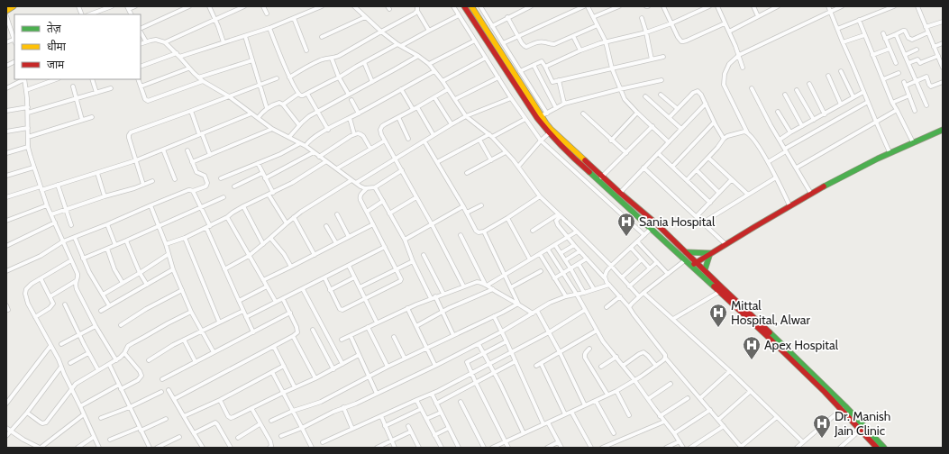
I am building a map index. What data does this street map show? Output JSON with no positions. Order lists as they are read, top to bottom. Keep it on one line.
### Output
{"places":{"hospital":["Sania Hospital","Mittal Hospital, Alwar","Apex Hospital","Dr. Manish Jain Clinic"]},"legend":["तेज़","धीमा","जाम"]}
